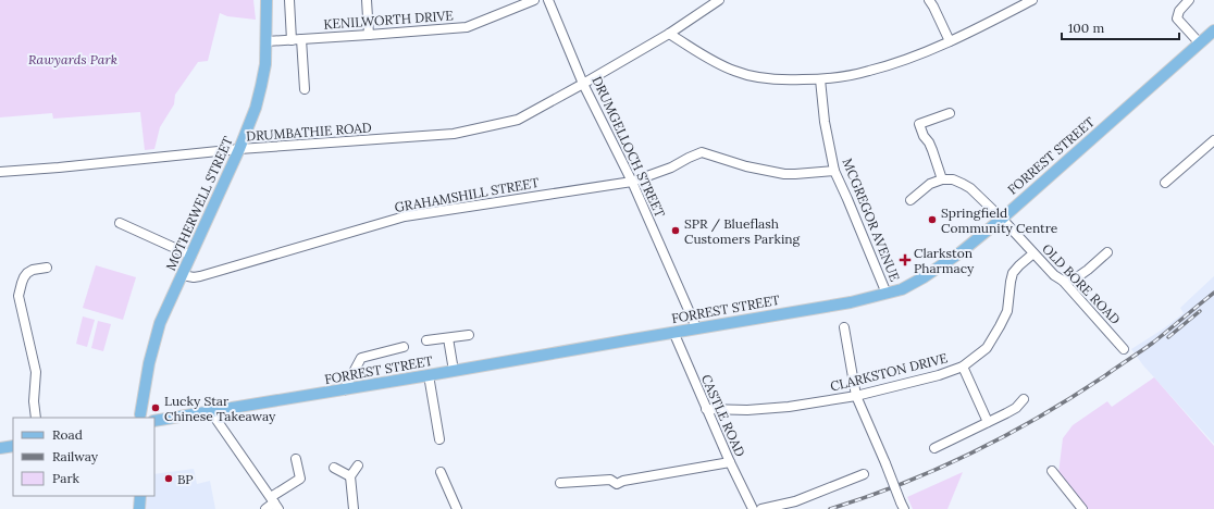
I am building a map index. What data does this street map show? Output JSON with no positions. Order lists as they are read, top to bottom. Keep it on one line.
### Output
{"streets":{"main road":["FORREST STREET","MOTHERWELL STREET"],"street":["KENILWORTH DRIVE","DRUMBATHIE ROAD","DRUMGELLOCH STREET","GRAHAMSHILL STREET","MCGREGOR AVENUE","OLD BORE ROAD","CLARKSTON DRIVE","CASTLE ROAD"]},"crossings":[["KENILWORTH DRIVE","MOTHERWELL STREET"],["DRUMBATHIE ROAD","DRUMGELLOCH STREET"],["DRUMBATHIE ROAD","MOTHERWELL STREET"],["DRUMGELLOCH STREET","FORREST STREET"],["DRUMGELLOCH STREET","GRAHAMSHILL STREET"],["FORREST STREET","MCGREGOR AVENUE"],["FORREST STREET","OLD BORE ROAD"],["FORREST STREET","CASTLE ROAD"],["GRAHAMSHILL STREET","MOTHERWELL STREET"],["GRAHAMSHILL STREET","MCGREGOR AVENUE"],["OLD BORE ROAD","CLARKSTON DRIVE"],["CLARKSTON DRIVE","CASTLE ROAD"]],"parks":["Rawyards Park"],"places":{"other":["Springfield Community Centre","SPR / Blueflash Customers Parking","Lucky Star Chinese Takeaway","BP"],"health":["Clarkston Pharmacy"]},"legend":["Road","Railway","Park"],"scale_bar":"100 m"}
